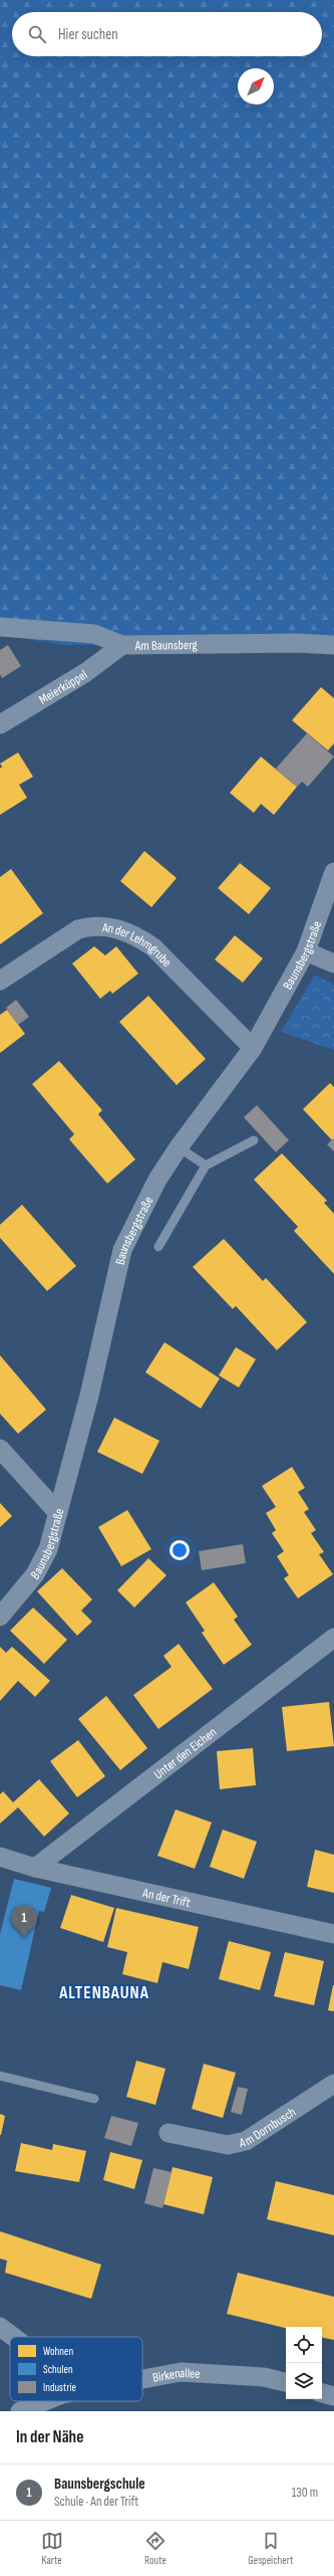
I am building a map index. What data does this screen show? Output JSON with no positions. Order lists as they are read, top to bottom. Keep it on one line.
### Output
{"streets":{"street":["Am Baunsberg","Meierküppel","An der Lehmgrube","Baunsbergstraße","Unter den Eichen","An der Trift","Am Dornbusch","Birkenallee"]},"crossings":[["Am Baunsberg","Meierküppel"],["An der Lehmgrube","Baunsbergstraße"],["Unter den Eichen","An der Trift"]],"districts":["ALTENBAUNA"],"legend":["Wohnen","Schulen","Industrie"],"north":"top right","page":{"search":"Hier suchen","pins":"1","heading":"In der Nähe","list":[{"mark":"1","name":"Baunsbergschule","note":"Schule · An der Trift","value":"130 m"}],"nav":["Karte","Route","Gespeichert"]}}
